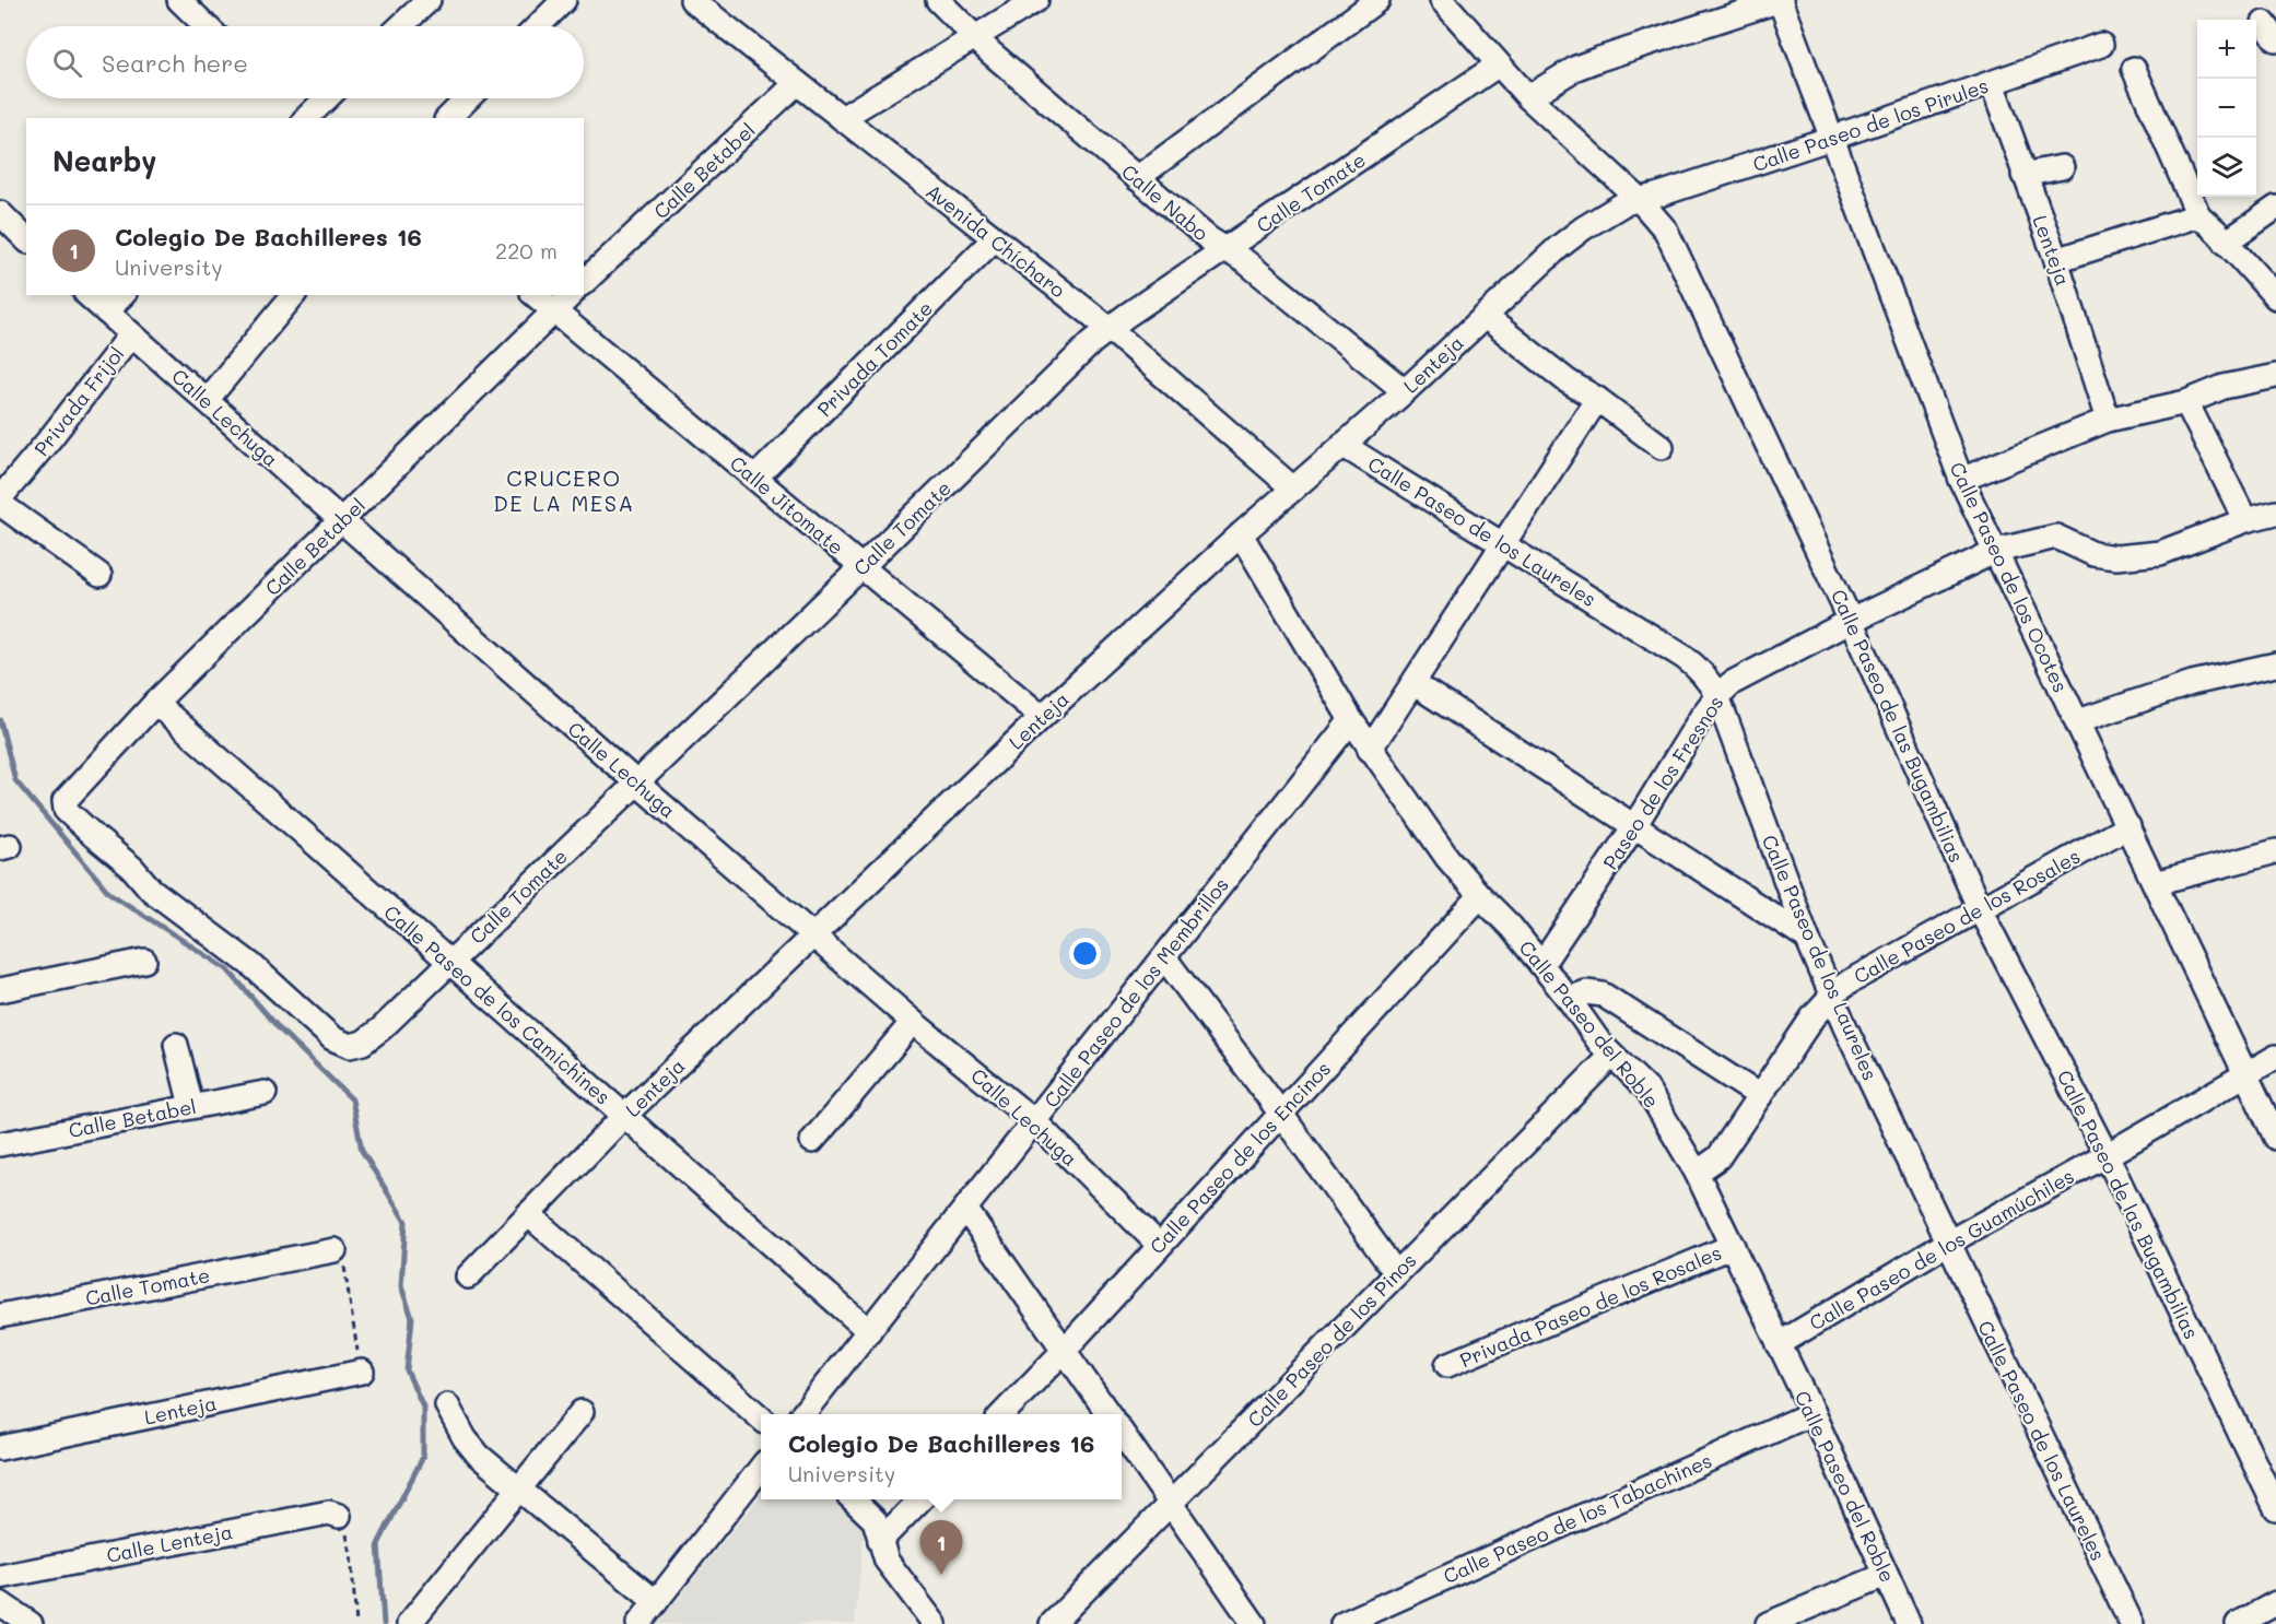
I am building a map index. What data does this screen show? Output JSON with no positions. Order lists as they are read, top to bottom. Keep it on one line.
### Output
{"streets":{"street":["Calle Paseo de los Pirules","Calle Betabel","Calle Tomate","Calle Nabo","Avenida Chícharo","Lenteja","Privada Tomate","Privada Frijol","Calle Lechuga","Calle Jitomate","Calle Paseo de los Laureles","Calle Paseo de los Ocotes","Calle Paseo de las Bugambilias","Paseo de los Fresnos","Calle Paseo de los Rosales","Calle Paseo de los Membrillos","Calle Paseo de los Camichines","Calle Paseo del Roble","Calle Paseo de los Encinos","Calle Paseo de los Guamúchiles","Privada Paseo de los Rosales","Calle Paseo de los Pinos","Calle Paseo de los Tabachines","Calle Lenteja"]},"crossings":[["Calle Paseo de los Pirules","Lenteja"],["Calle Paseo de los Pirules","Calle Paseo de los Ocotes"],["Calle Paseo de los Pirules","Calle Paseo de las Bugambilias"],["Calle Betabel","Calle Tomate"],["Calle Betabel","Avenida Chícharo"],["Calle Betabel","Calle Lechuga"],["Calle Betabel","Calle Jitomate"],["Calle Betabel","Calle Paseo de los Camichines"],["Calle Tomate","Calle Nabo"],["Calle Tomate","Avenida Chícharo"],["Calle Tomate","Calle Lechuga"],["Calle Tomate","Calle Jitomate"],["Calle Tomate","Calle Paseo de las Bugambilias"],["Calle Tomate","Calle Paseo de los Camichines"],["Calle Nabo","Lenteja"],["Avenida Chícharo","Lenteja"],["Avenida Chícharo","Privada Tomate"],["Lenteja","Calle Lechuga"],["Lenteja","Calle Jitomate"],["Lenteja","Calle Paseo de los Laureles"],["Lenteja","Calle Paseo de las Bugambilias"],["Lenteja","Calle Paseo de los Camichines"],["Lenteja","Calle Paseo del Roble"],["Privada Tomate","Calle Jitomate"],["Privada Frijol","Calle Lechuga"],["Calle Lechuga","Calle Paseo de los Membrillos"],["Calle Lechuga","Calle Paseo de los Encinos"],["Calle Paseo de los Laureles","Paseo de los Fresnos"],["Calle Paseo de los Laureles","Calle Paseo de los Rosales"],["Calle Paseo de los Laureles","Calle Paseo de los Guamúchiles"],["Calle Paseo de los Ocotes","Paseo de los Fresnos"],["Calle Paseo de los Ocotes","Calle Paseo de los Rosales"],["Calle Paseo de los Ocotes","Calle Paseo de los Guamúchiles"],["Calle Paseo de las Bugambilias","Paseo de los Fresnos"],["Calle Paseo de las Bugambilias","Calle Paseo de los Rosales"],["Calle Paseo de las Bugambilias","Calle Paseo de los Guamúchiles"],["Paseo de los Fresnos","Calle Paseo del Roble"],["Calle Paseo de los Rosales","Calle Paseo del Roble"],["Calle Paseo de los Membrillos","Calle Paseo de los Camichines"],["Calle Paseo de los Membrillos","Calle Paseo del Roble"],["Calle Paseo del Roble","Calle Paseo de los Encinos"],["Calle Paseo del Roble","Calle Paseo de los Guamúchiles"],["Calle Paseo del Roble","Privada Paseo de los Rosales"],["Calle Paseo del Roble","Calle Paseo de los Pinos"],["Calle Paseo del Roble","Calle Paseo de los Tabachines"]],"districts":["CRUCERO DE LA MESA"],"page":{"map_buttons":["+","−"],"search":"Search here","heading":"Nearby","list":[{"mark":"1","name":"Colegio De Bachilleres 16","note":"University","value":"220 m"}],"popup":["Colegio De Bachilleres 16","University"],"pins":"1"}}
